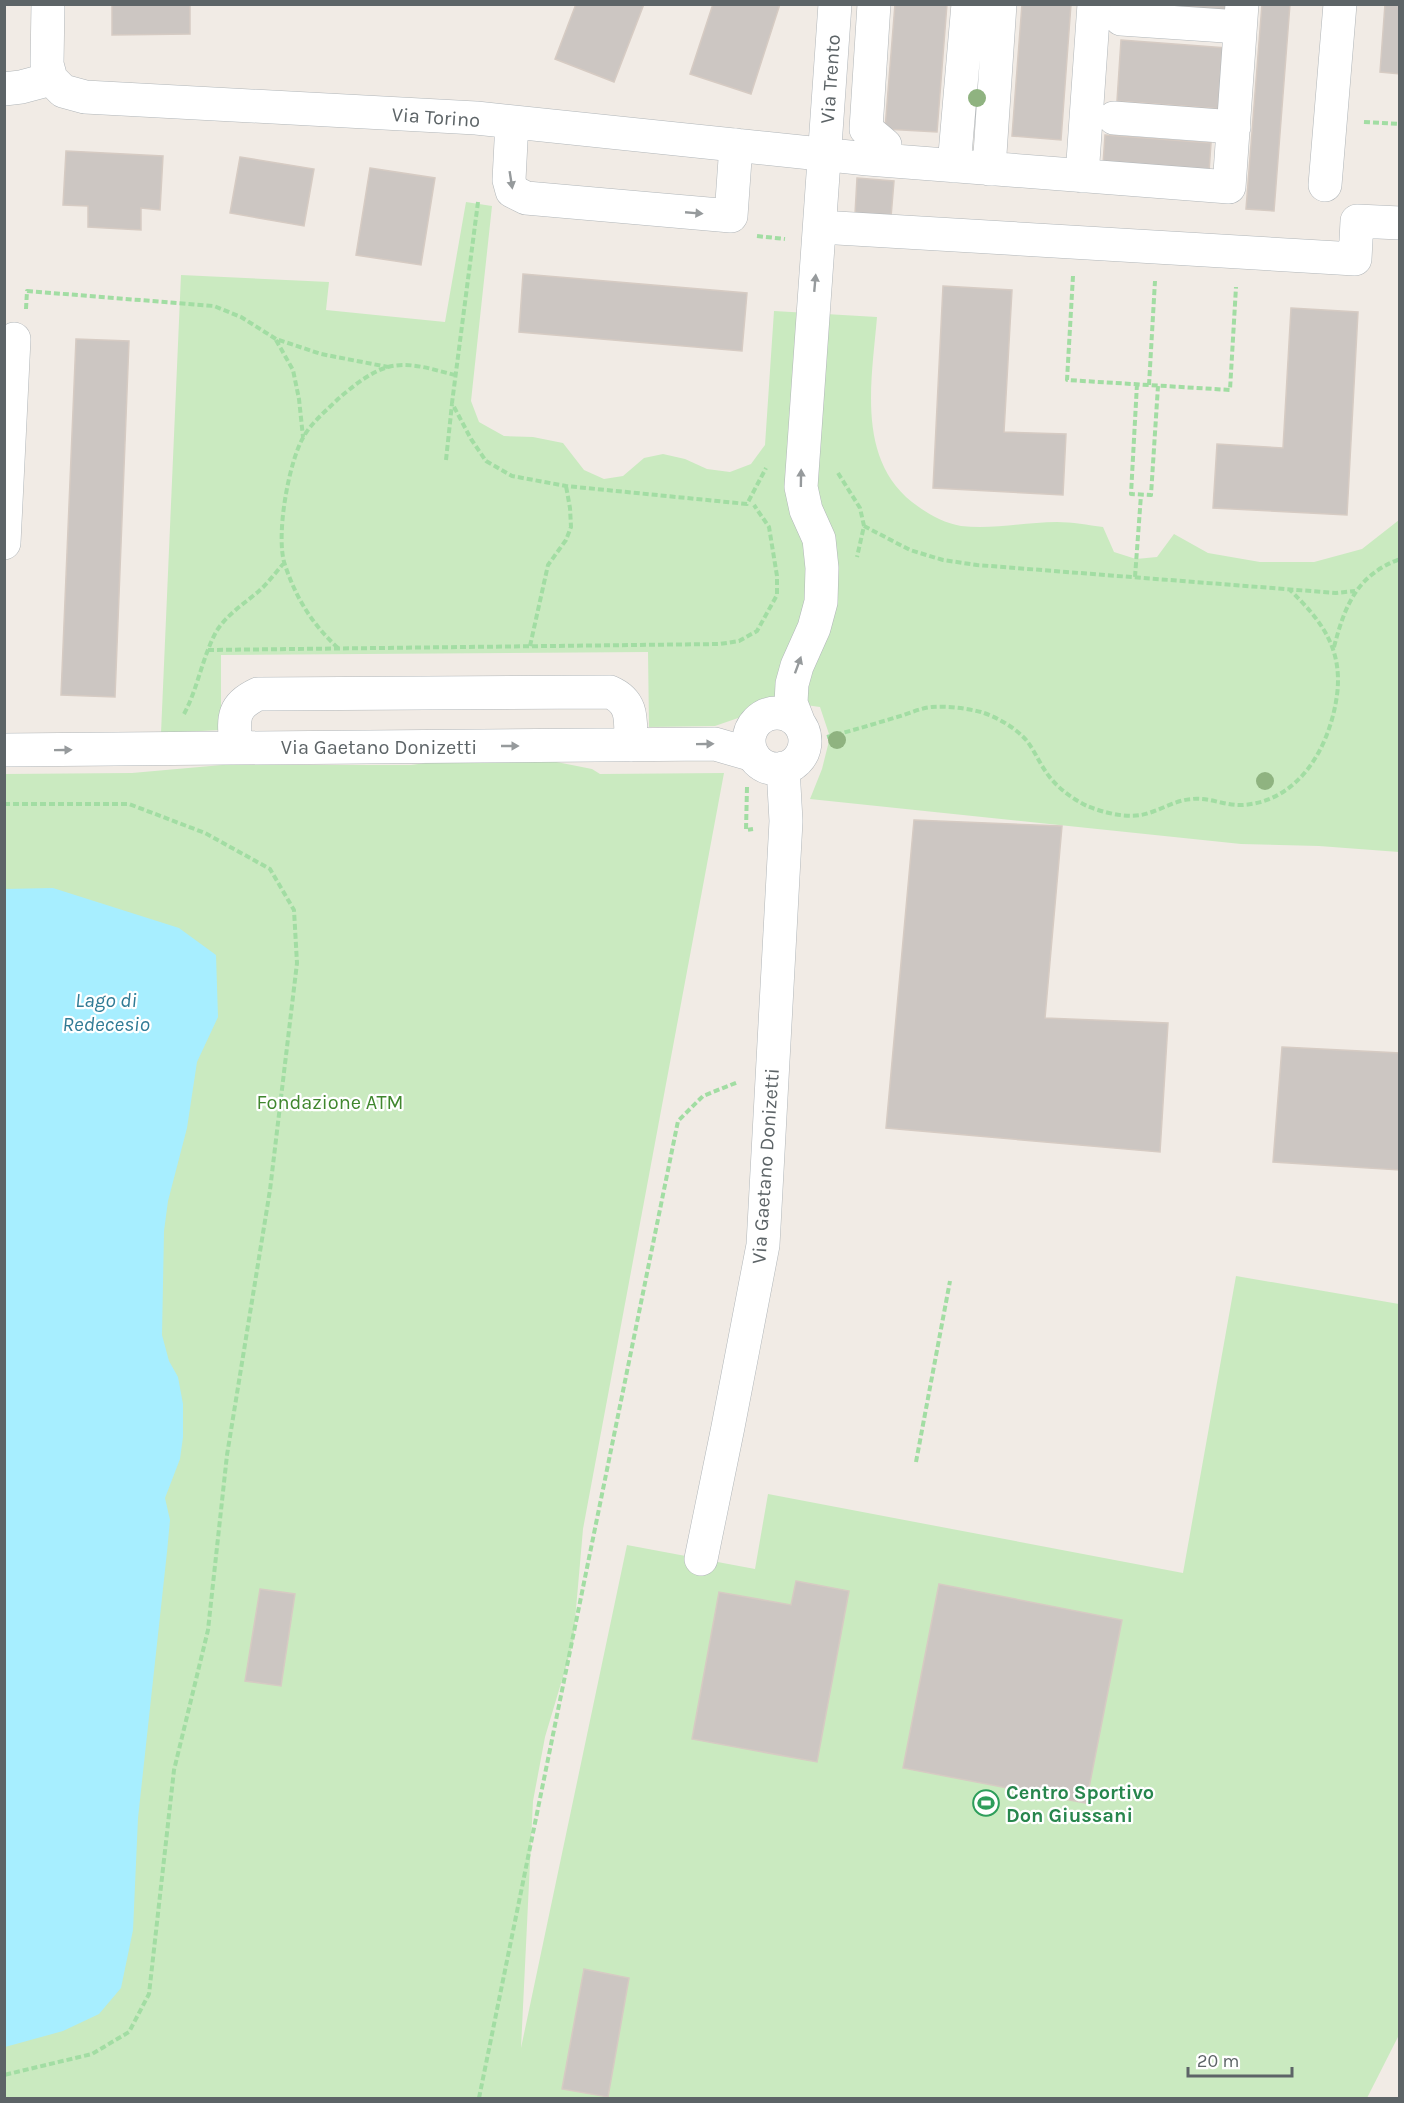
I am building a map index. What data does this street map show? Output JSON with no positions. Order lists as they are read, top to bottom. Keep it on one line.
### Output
{"streets":{"street":["Via Trento","Via Torino","Via Gaetano Donizetti"]},"crossings":[["Via Trento","Via Torino"],["Via Trento","Via Gaetano Donizetti"]],"one_way":["Via Trento","Via Gaetano Donizetti"],"water":["Lago di Redecesio"],"parks":["Fondazione ATM"],"places":{"sports":["Centro Sportivo Don Giussani"]},"scale_bar":"20 m"}
